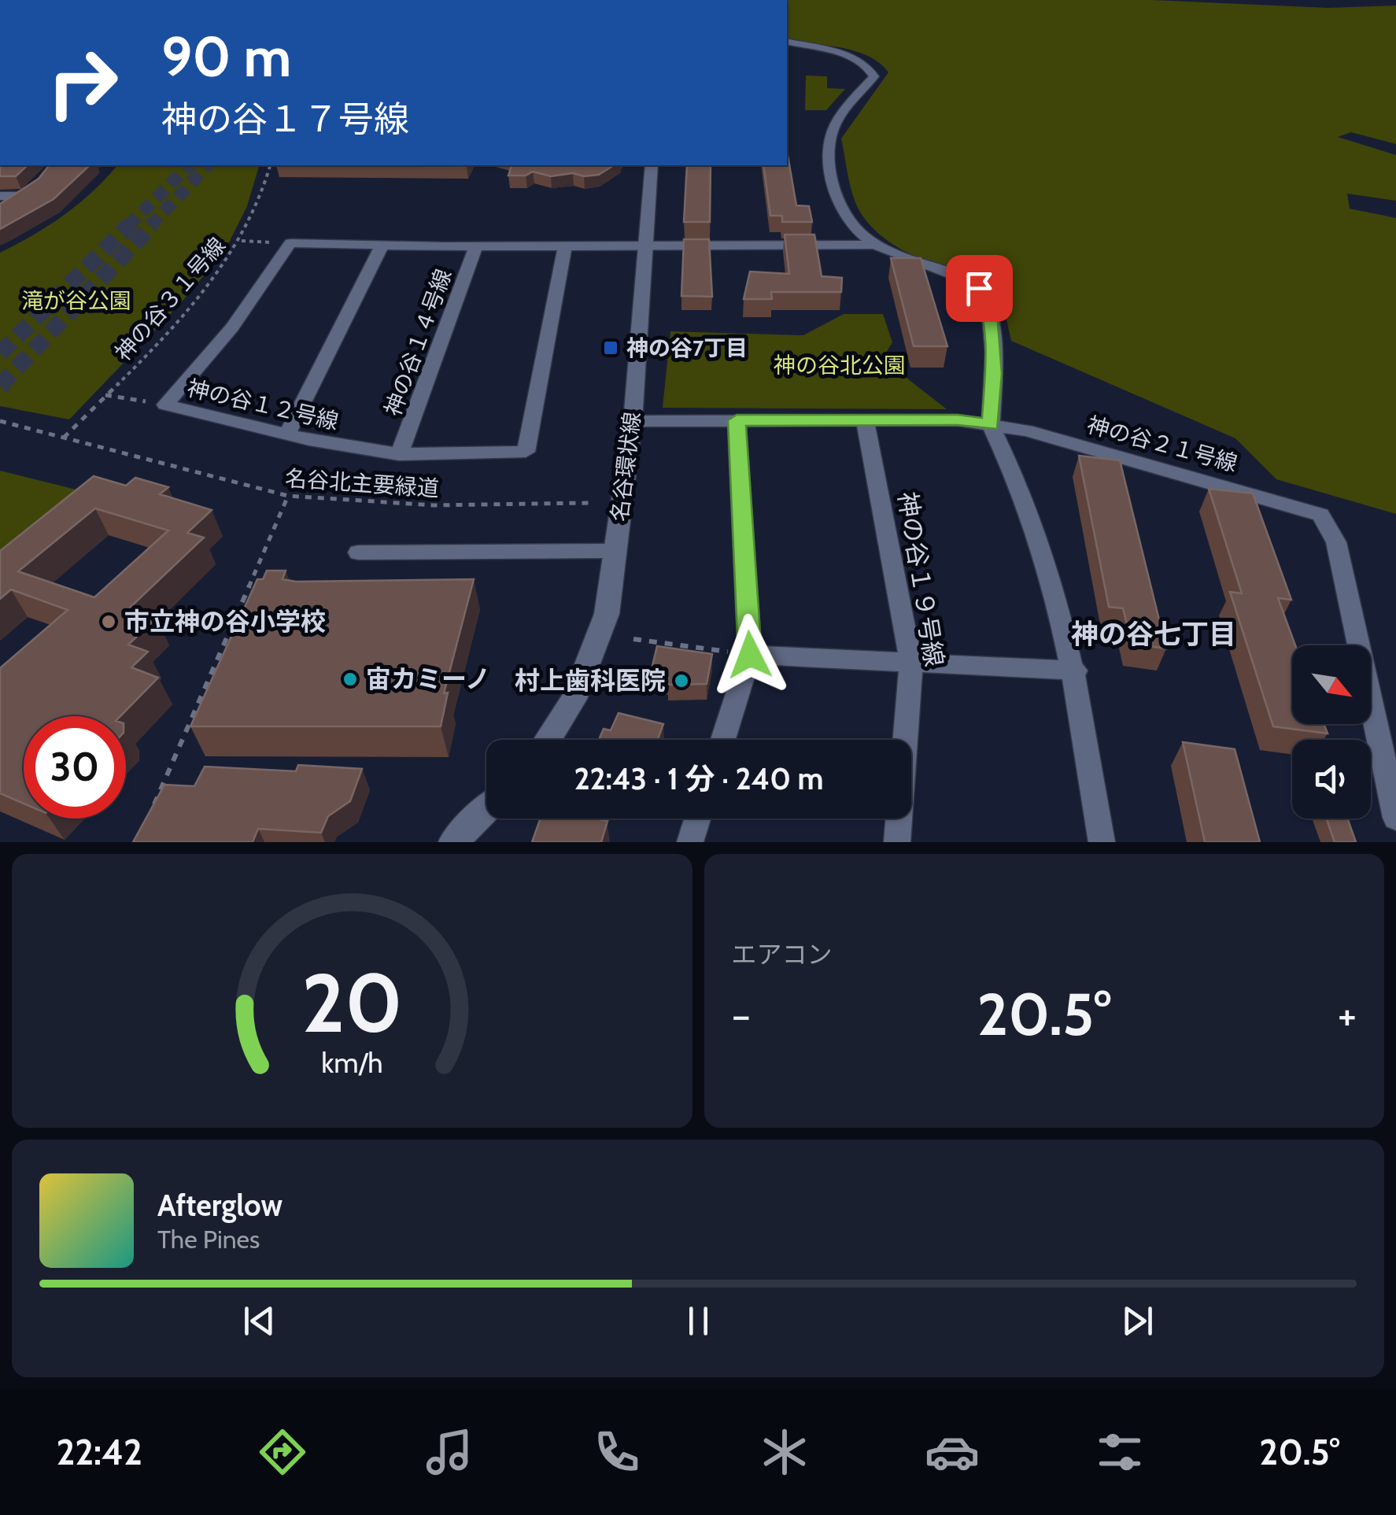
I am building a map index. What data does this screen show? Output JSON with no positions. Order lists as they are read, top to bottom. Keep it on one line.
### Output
{"streets":{"street":["神の谷１４号線","神の谷１２号線","神の谷２１号線","名谷環状線","神の谷１９号線"],"path":["神の谷３１号線","名谷北主要緑道"]},"crossings":[["神の谷３１号線","名谷北主要緑道"],["神の谷１４号線","神の谷１２号線"],["神の谷２１号線","名谷環状線"],["神の谷２１号線","神の谷１９号線"]],"districts":["神の谷七丁目"],"parks":["滝が谷公園","神の谷北公園"],"places":{"transit":["神の谷7丁目"],"other":["市立神の谷小学校","宙カミーノ","村上歯科医院"]},"north":"bottom right","page":{"turn":["90 m","神の谷１７号線"],"limit":"30","trip":"22:43 · 1 分 · 240 m","tile":"エアコン","heat":["−","20.5°","+"],"song":["Afterglow","The Pines"],"tabs":["22:42","20.5°"],"gauge":["20","km/h"]}}
